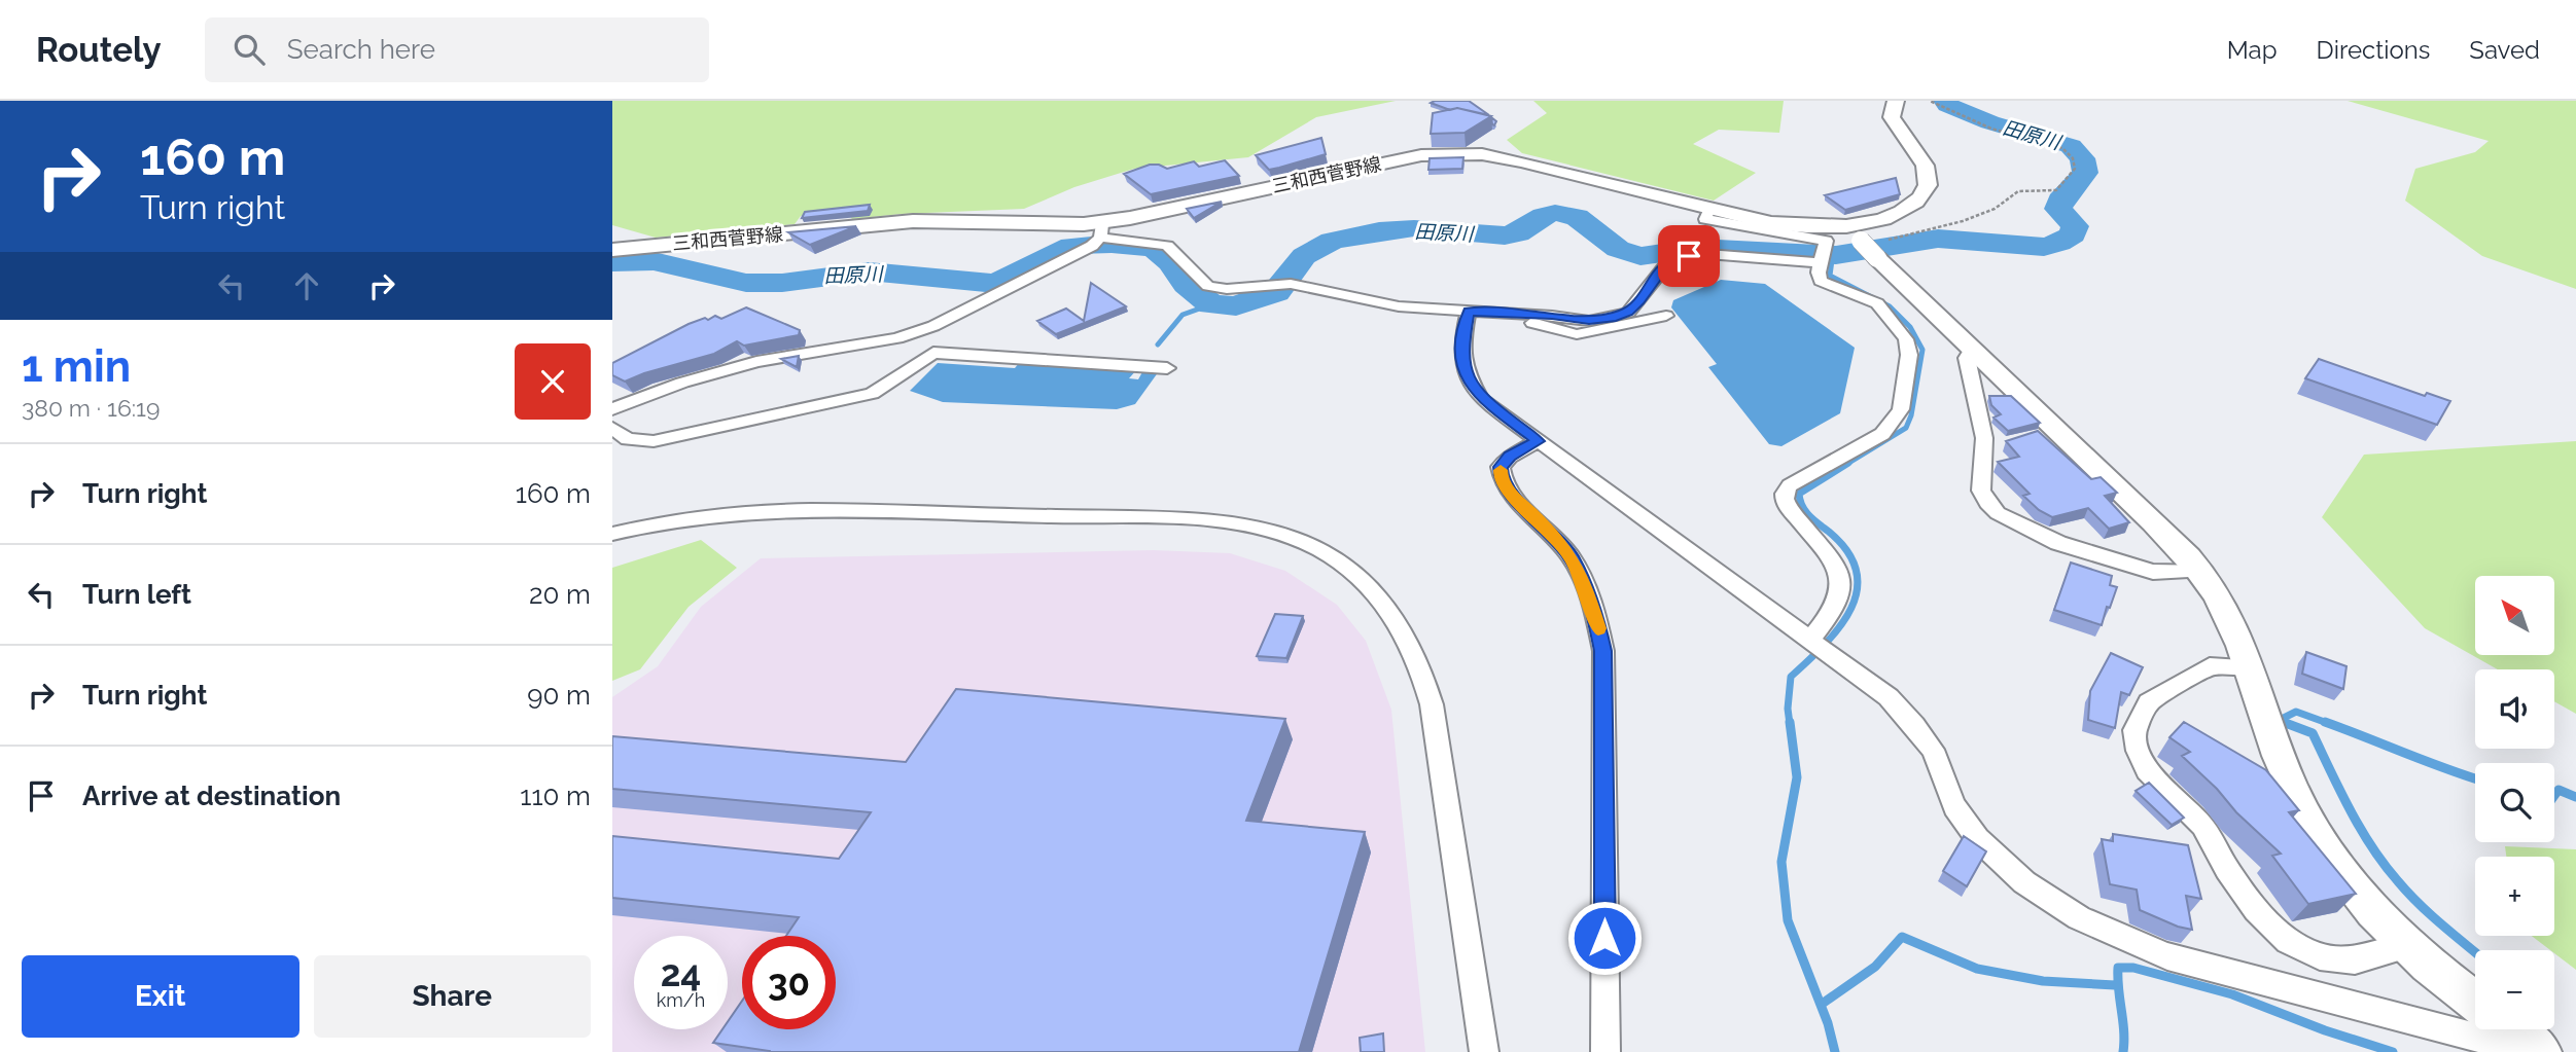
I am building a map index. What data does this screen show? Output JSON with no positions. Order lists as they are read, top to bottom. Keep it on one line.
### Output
{"streets":{"main road":["三和西菅野線"]},"water":["田原川"],"north":"top left","page":{"header":"Routely","search":"Search here","nav":["Map","Directions","Saved"],"turn":["160 m","Turn right"],"heading":["1 min","380 m · 16:19"],"list":[{"name":"Turn right","value":"160 m"},{"name":"Turn left","value":"20 m"},{"name":"Turn right","value":"90 m"},{"name":"Arrive at destination","value":"110 m"}],"map_buttons":["+","−"],"speed":"24 km/h","limit":"30","buttons":["Exit","Share"]}}
